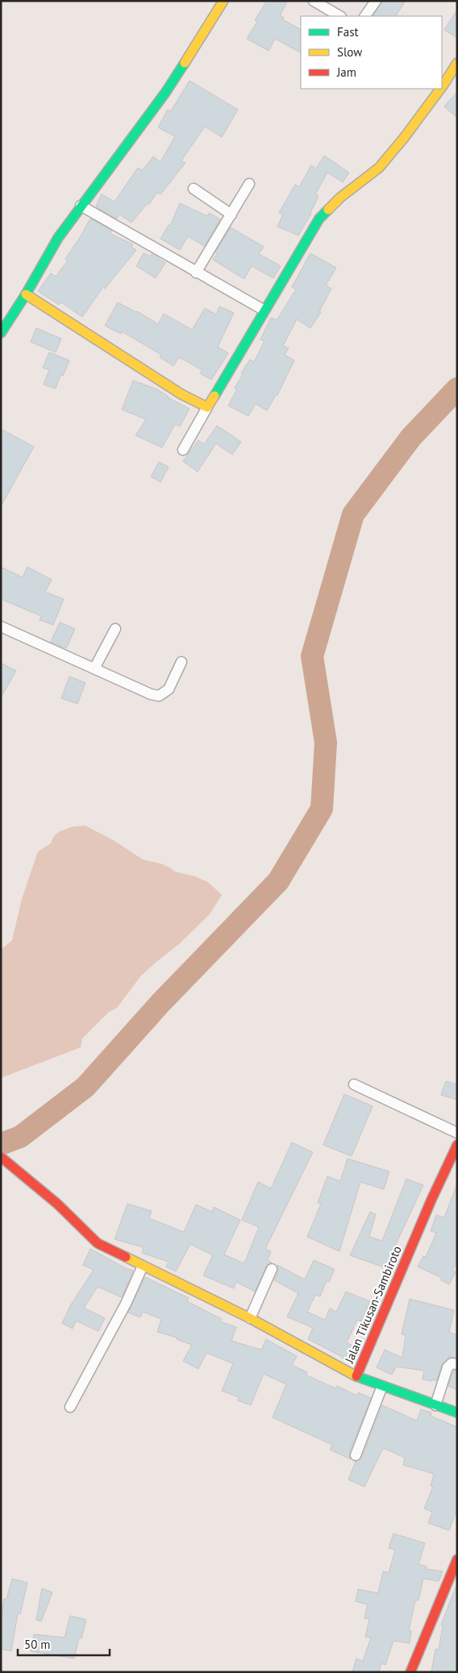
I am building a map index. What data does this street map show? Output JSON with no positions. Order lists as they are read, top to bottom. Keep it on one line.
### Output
{"streets":{"street":["Jalan Tikusan-Sambiroto"]},"legend":["Fast","Slow","Jam"],"scale_bar":"50 m"}
